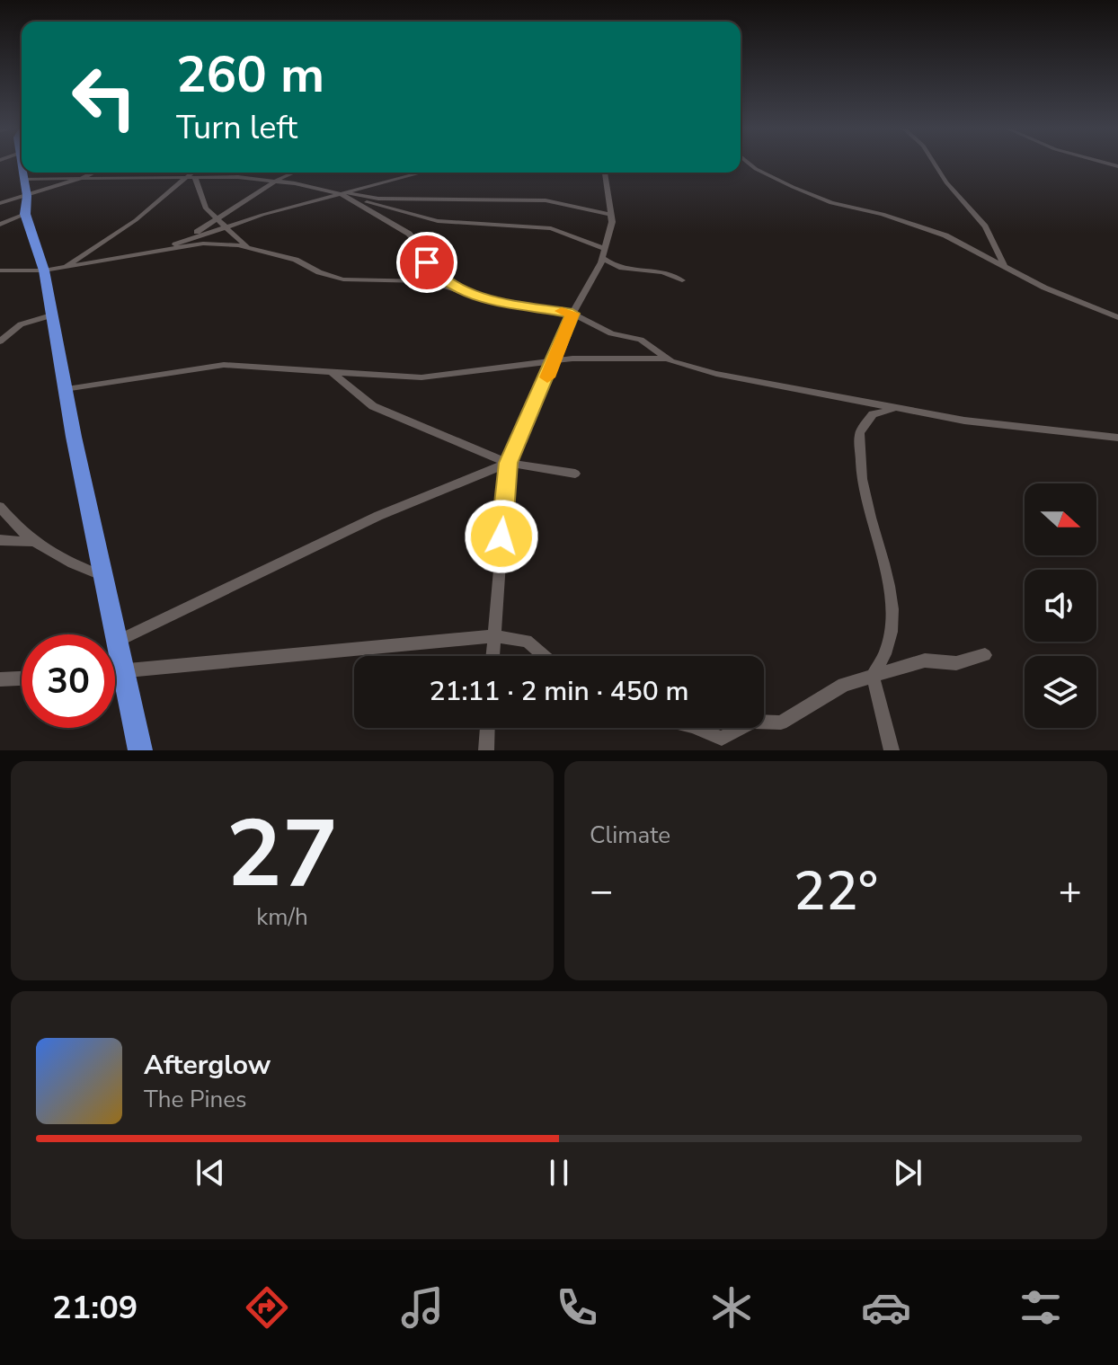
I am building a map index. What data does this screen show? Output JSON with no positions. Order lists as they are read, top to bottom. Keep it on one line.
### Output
{"north":"right","page":{"turn":["260 m","Turn left"],"limit":"30","trip":"21:11 · 2 min · 450 m","tile":[["27","km/h"],"Climate"],"heat":["−","22°","+"],"song":["Afterglow","The Pines"],"tabs":"21:09"}}
